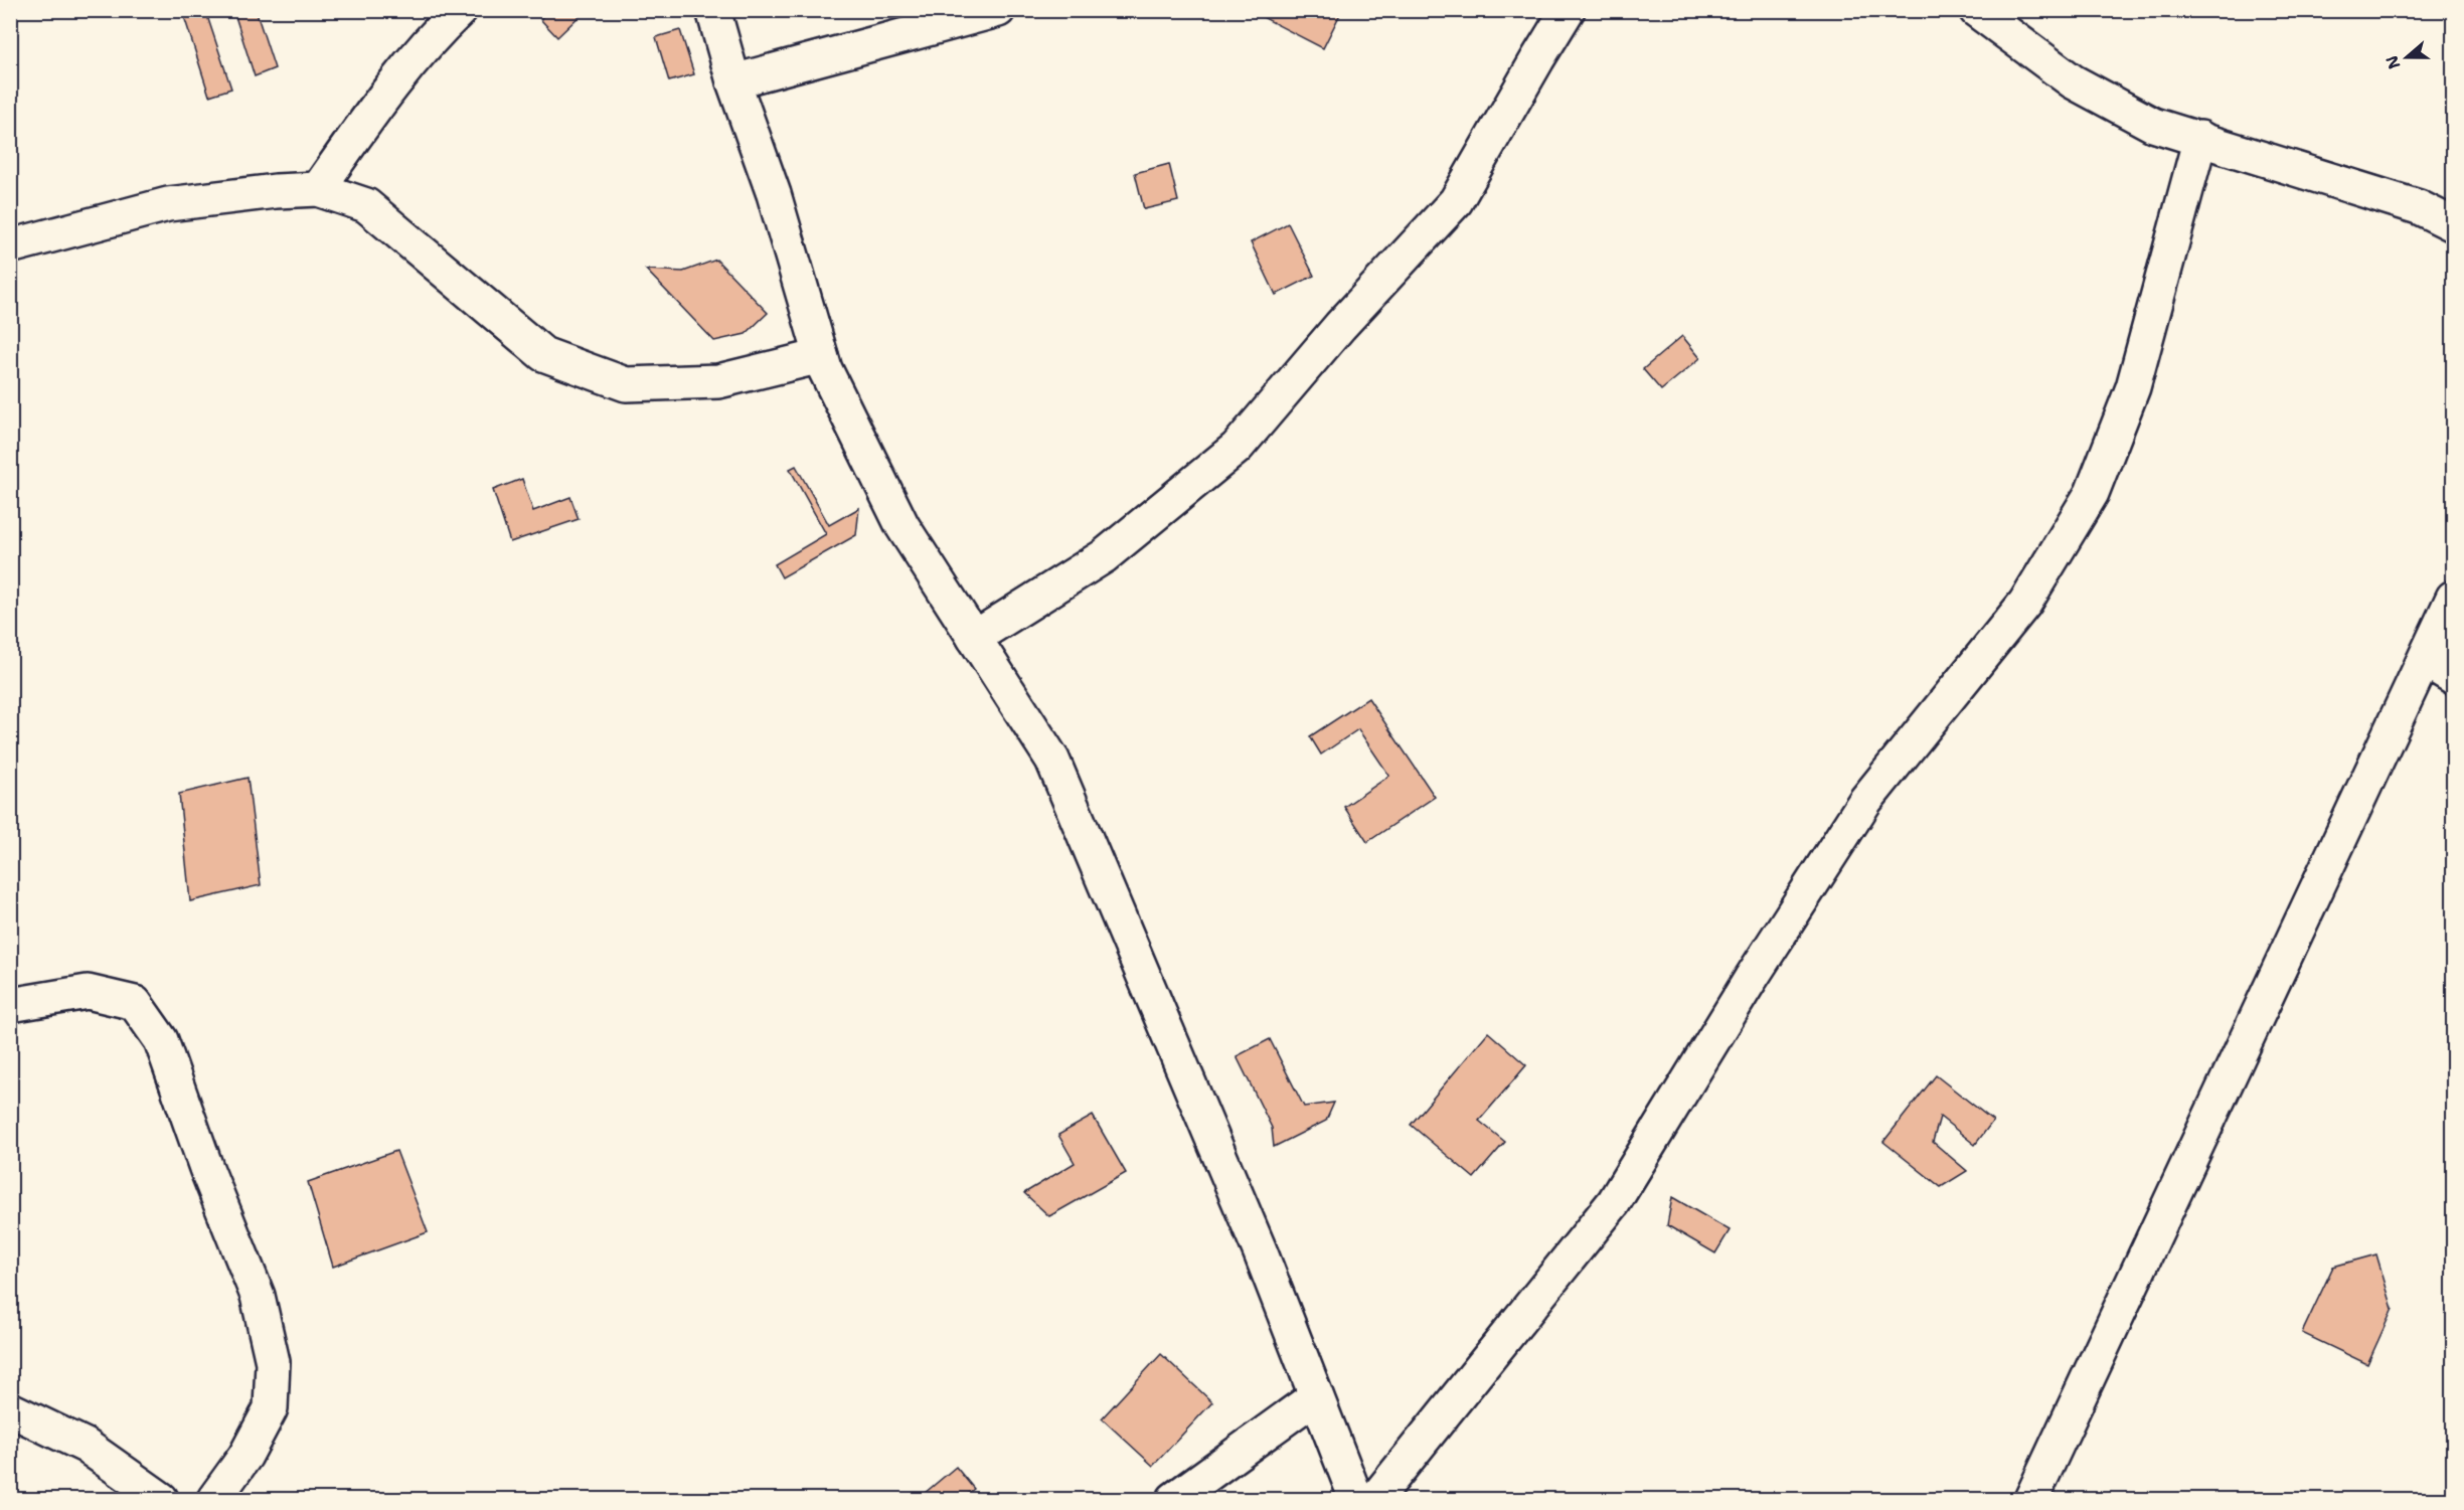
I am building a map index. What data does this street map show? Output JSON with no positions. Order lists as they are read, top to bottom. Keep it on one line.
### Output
{"north":"left"}
